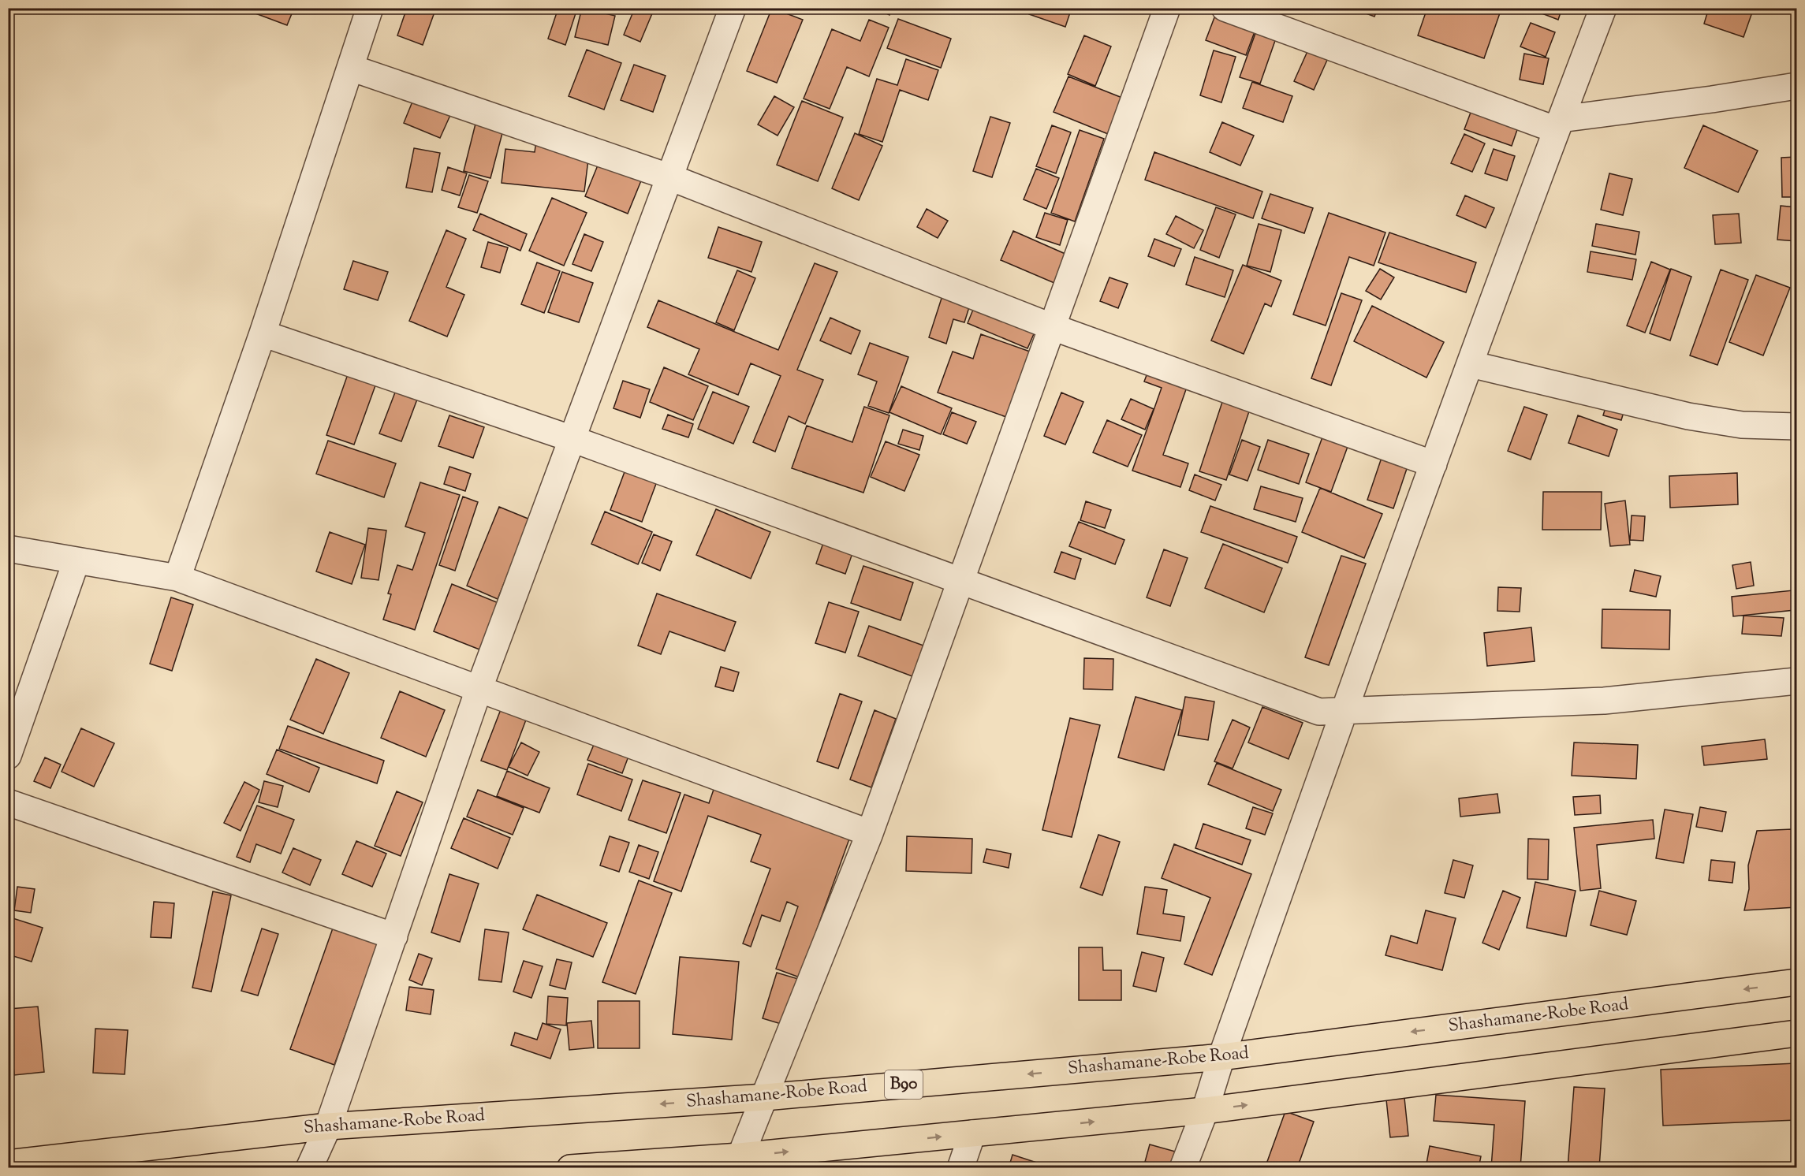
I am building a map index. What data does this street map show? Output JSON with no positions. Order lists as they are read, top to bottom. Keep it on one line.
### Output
{"streets":{"main road":["Shashamane-Robe Road","B90"]}}
